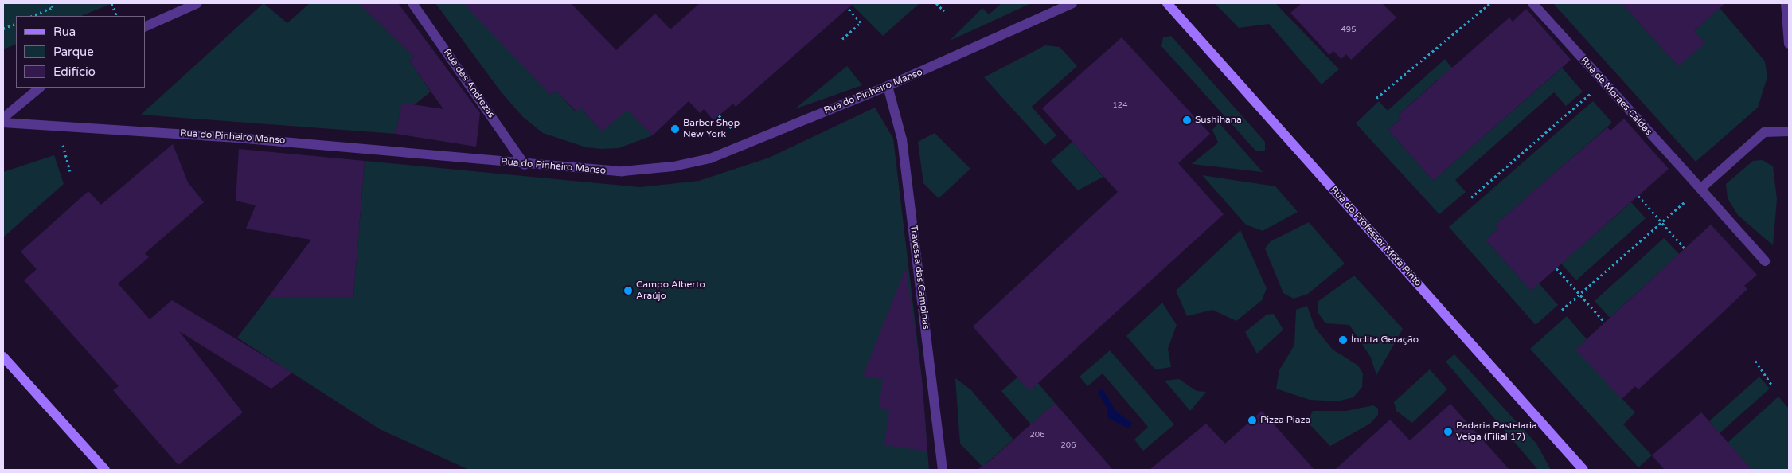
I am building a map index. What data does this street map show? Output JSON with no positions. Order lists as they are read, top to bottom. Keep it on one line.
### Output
{"streets":{"street":["Rua das Andrezas","Rua do Pinheiro Manso","Rua de Moraes Caldas","Rua do Professor Mota Pinto","Travessa das Campinas"]},"crossings":[["Rua das Andrezas","Rua do Pinheiro Manso"],["Rua do Pinheiro Manso","Travessa das Campinas"]],"places":["Sushihana","Barber Shop New York","Campo Alberto Araújo","Ínclita Geração","Pizza Piaza","Padaria Pastelaria Veiga (Filial 17)"],"house_numbers":["495","124","206","206"],"legend":["Rua","Parque","Edifício"]}
